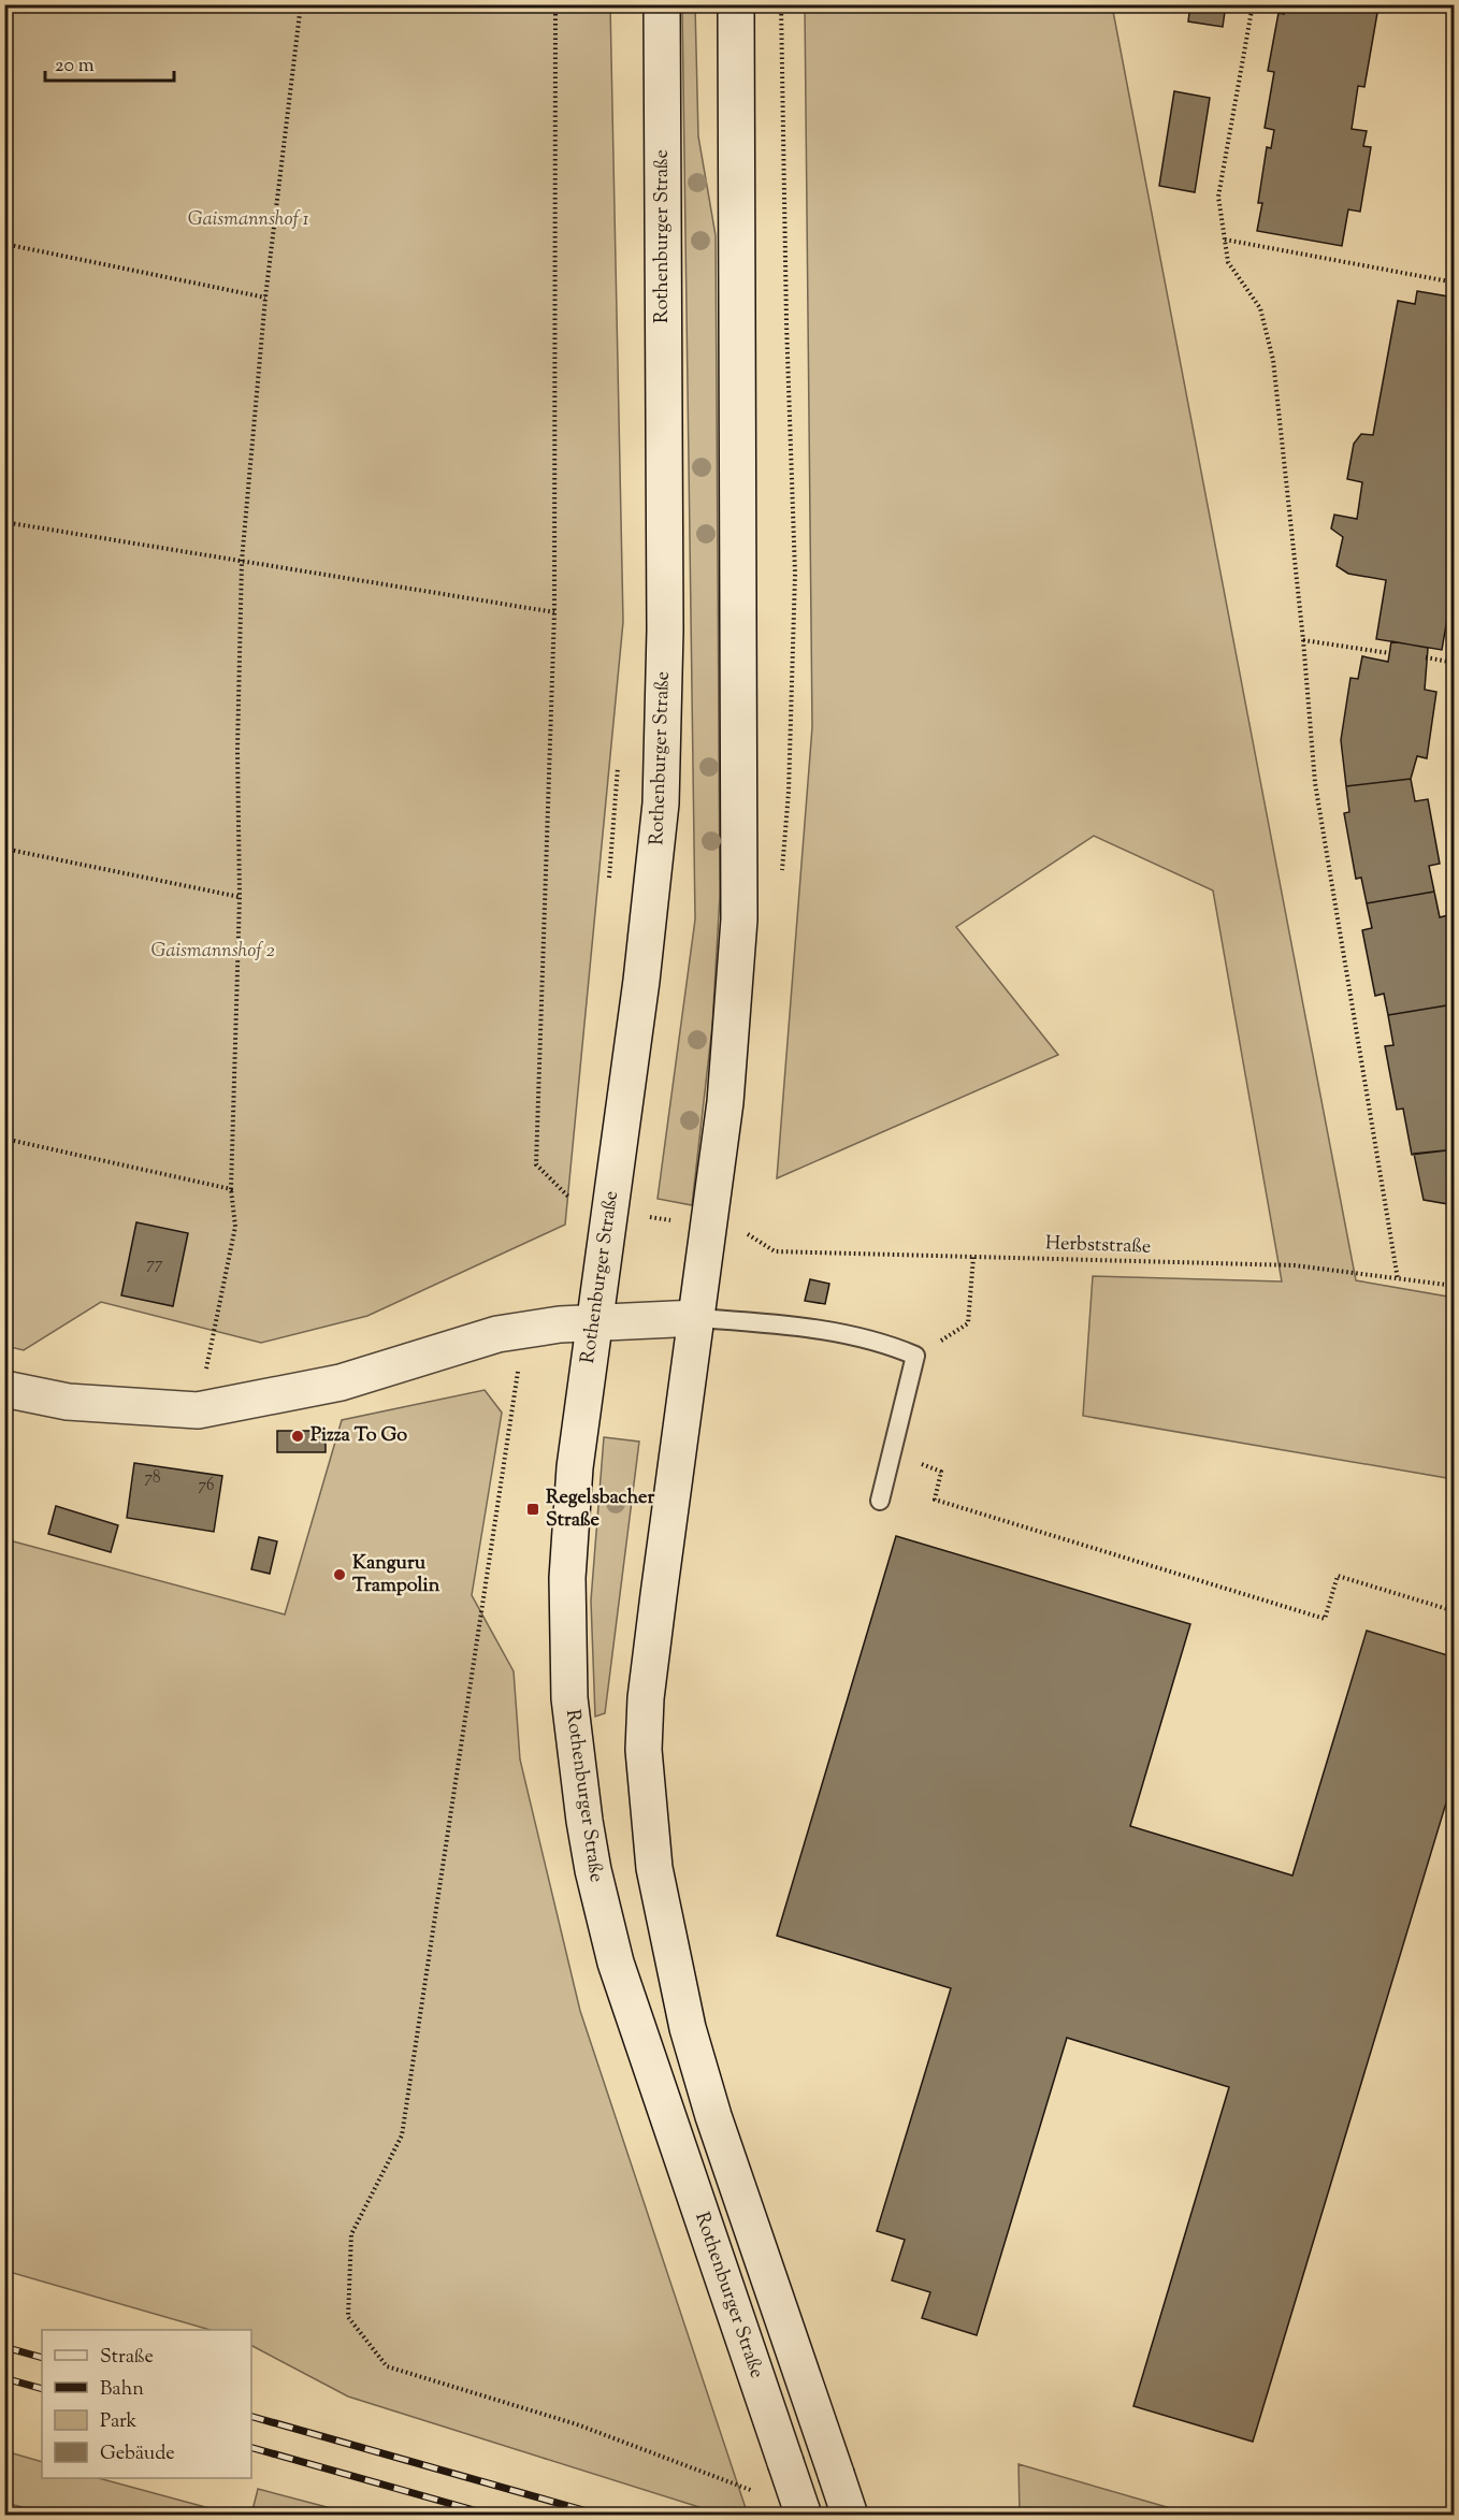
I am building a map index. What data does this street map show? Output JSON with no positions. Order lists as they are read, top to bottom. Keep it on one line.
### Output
{"streets":{"main road":["Rothenburger Straße"],"path":["Herbststraße"]},"crossings":[["Rothenburger Straße","Herbststraße"]],"parks":["Gaismannshof 1","Gaismannshof 2"],"places":{"other":["Pizza To Go","Kanguru Trampolin"],"transit":["Regelsbacher Straße"]},"house_numbers":["77","78","76"],"legend":["Straße","Bahn","Park","Gebäude"],"scale_bar":"20 m"}
